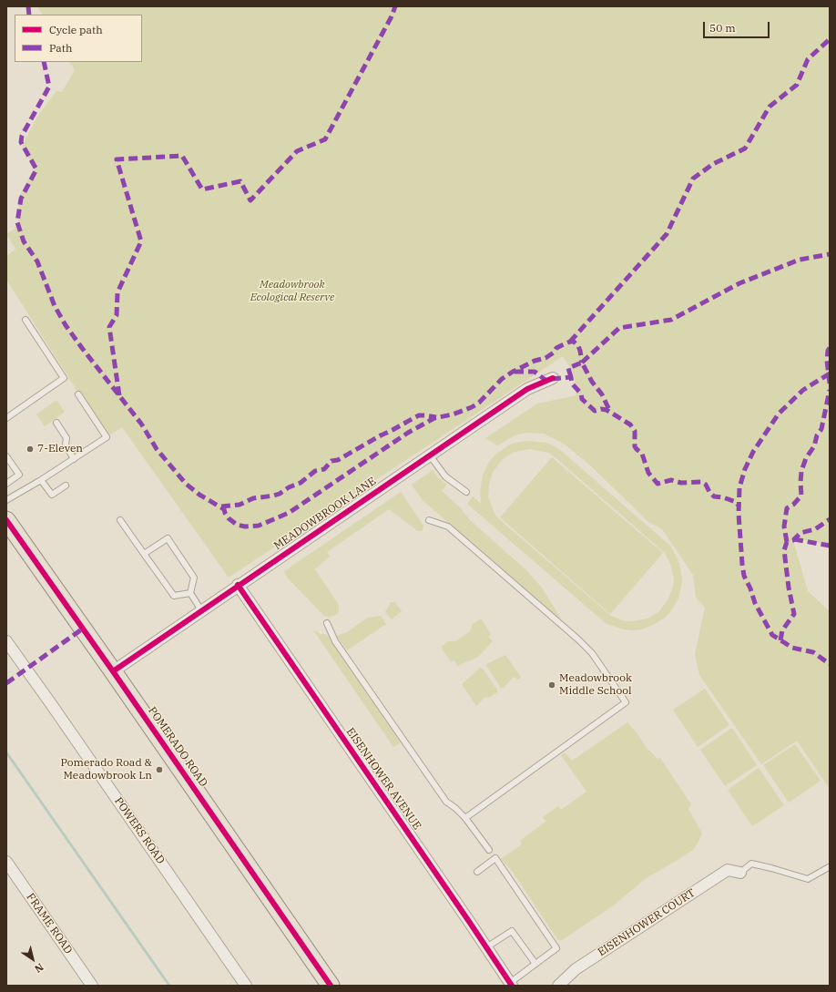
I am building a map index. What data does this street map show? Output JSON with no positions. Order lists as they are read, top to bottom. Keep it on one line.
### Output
{"streets":{"main road":["POMERADO ROAD"],"street":["MEADOWBROOK LANE","EISENHOWER AVENUE","POWERS ROAD","EISENHOWER COURT","FRAME ROAD"]},"crossings":[["MEADOWBROOK LANE","POMERADO ROAD"],["MEADOWBROOK LANE","EISENHOWER AVENUE"]],"parks":["Meadowbrook Ecological Reserve"],"places":["7-Eleven","Meadowbrook Middle School","Pomerado Road & Meadowbrook Ln"],"legend":["Cycle path","Path"],"scale_bar":"50 m","north":"bottom right"}
